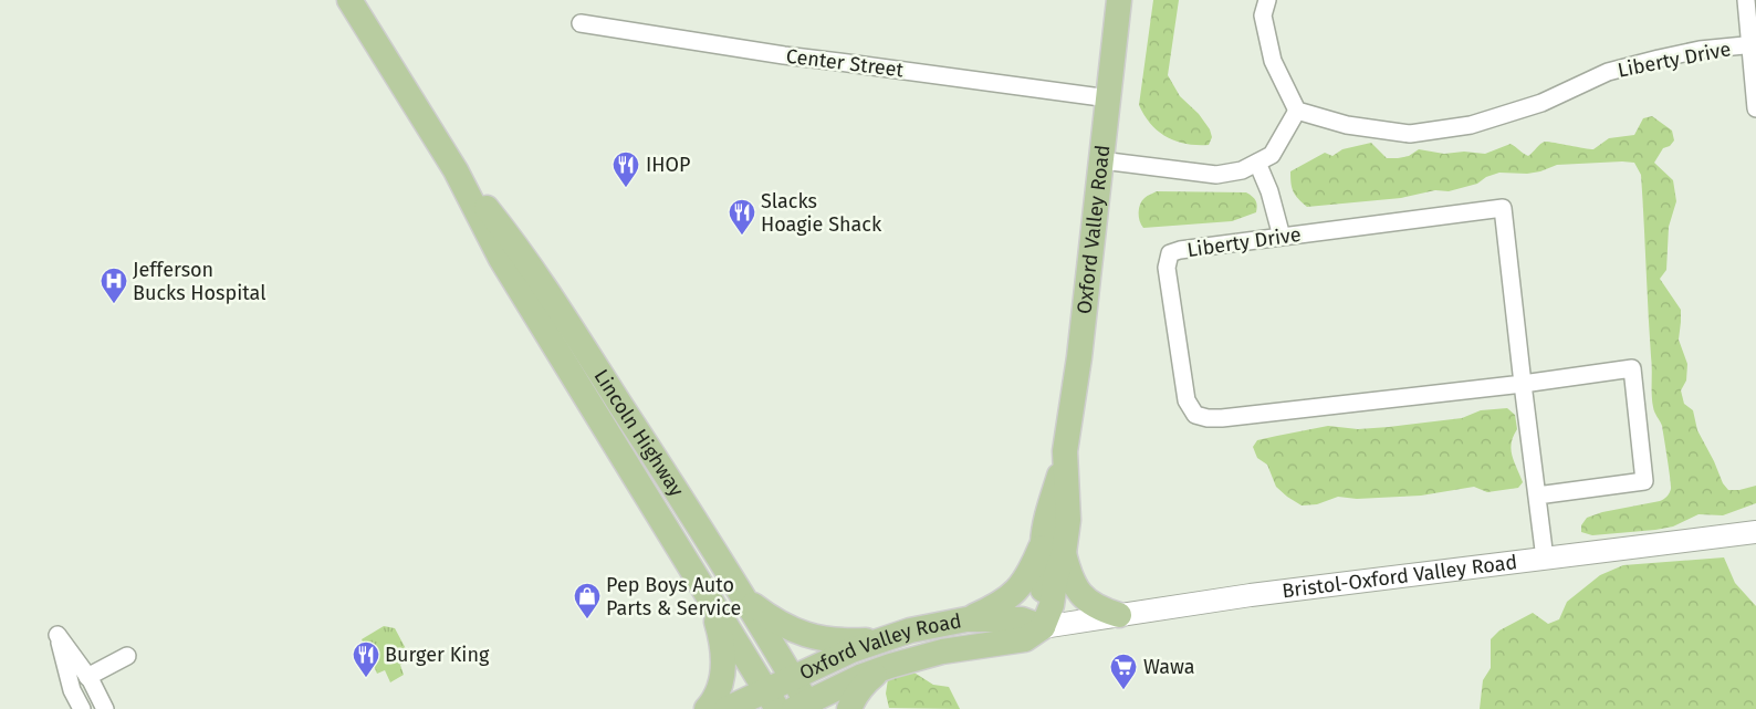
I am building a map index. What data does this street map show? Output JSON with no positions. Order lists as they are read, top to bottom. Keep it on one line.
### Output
{"streets":{"main road":["Oxford Valley Road","Lincoln Highway","Bristol-Oxford Valley Road"],"street":["Liberty Drive","Center Street"]},"crossings":[["Liberty Drive","Bristol-Oxford Valley Road"],["Center Street","Oxford Valley Road"],["Oxford Valley Road","Lincoln Highway"],["Oxford Valley Road","Bristol-Oxford Valley Road"]],"places":{"restaurant":["IHOP","Slacks Hoagie Shack","Burger King"],"hospital":["Jefferson Bucks Hospital"],"shop":["Pep Boys Auto Parts & Service"],"supermarket":["Wawa"]}}
